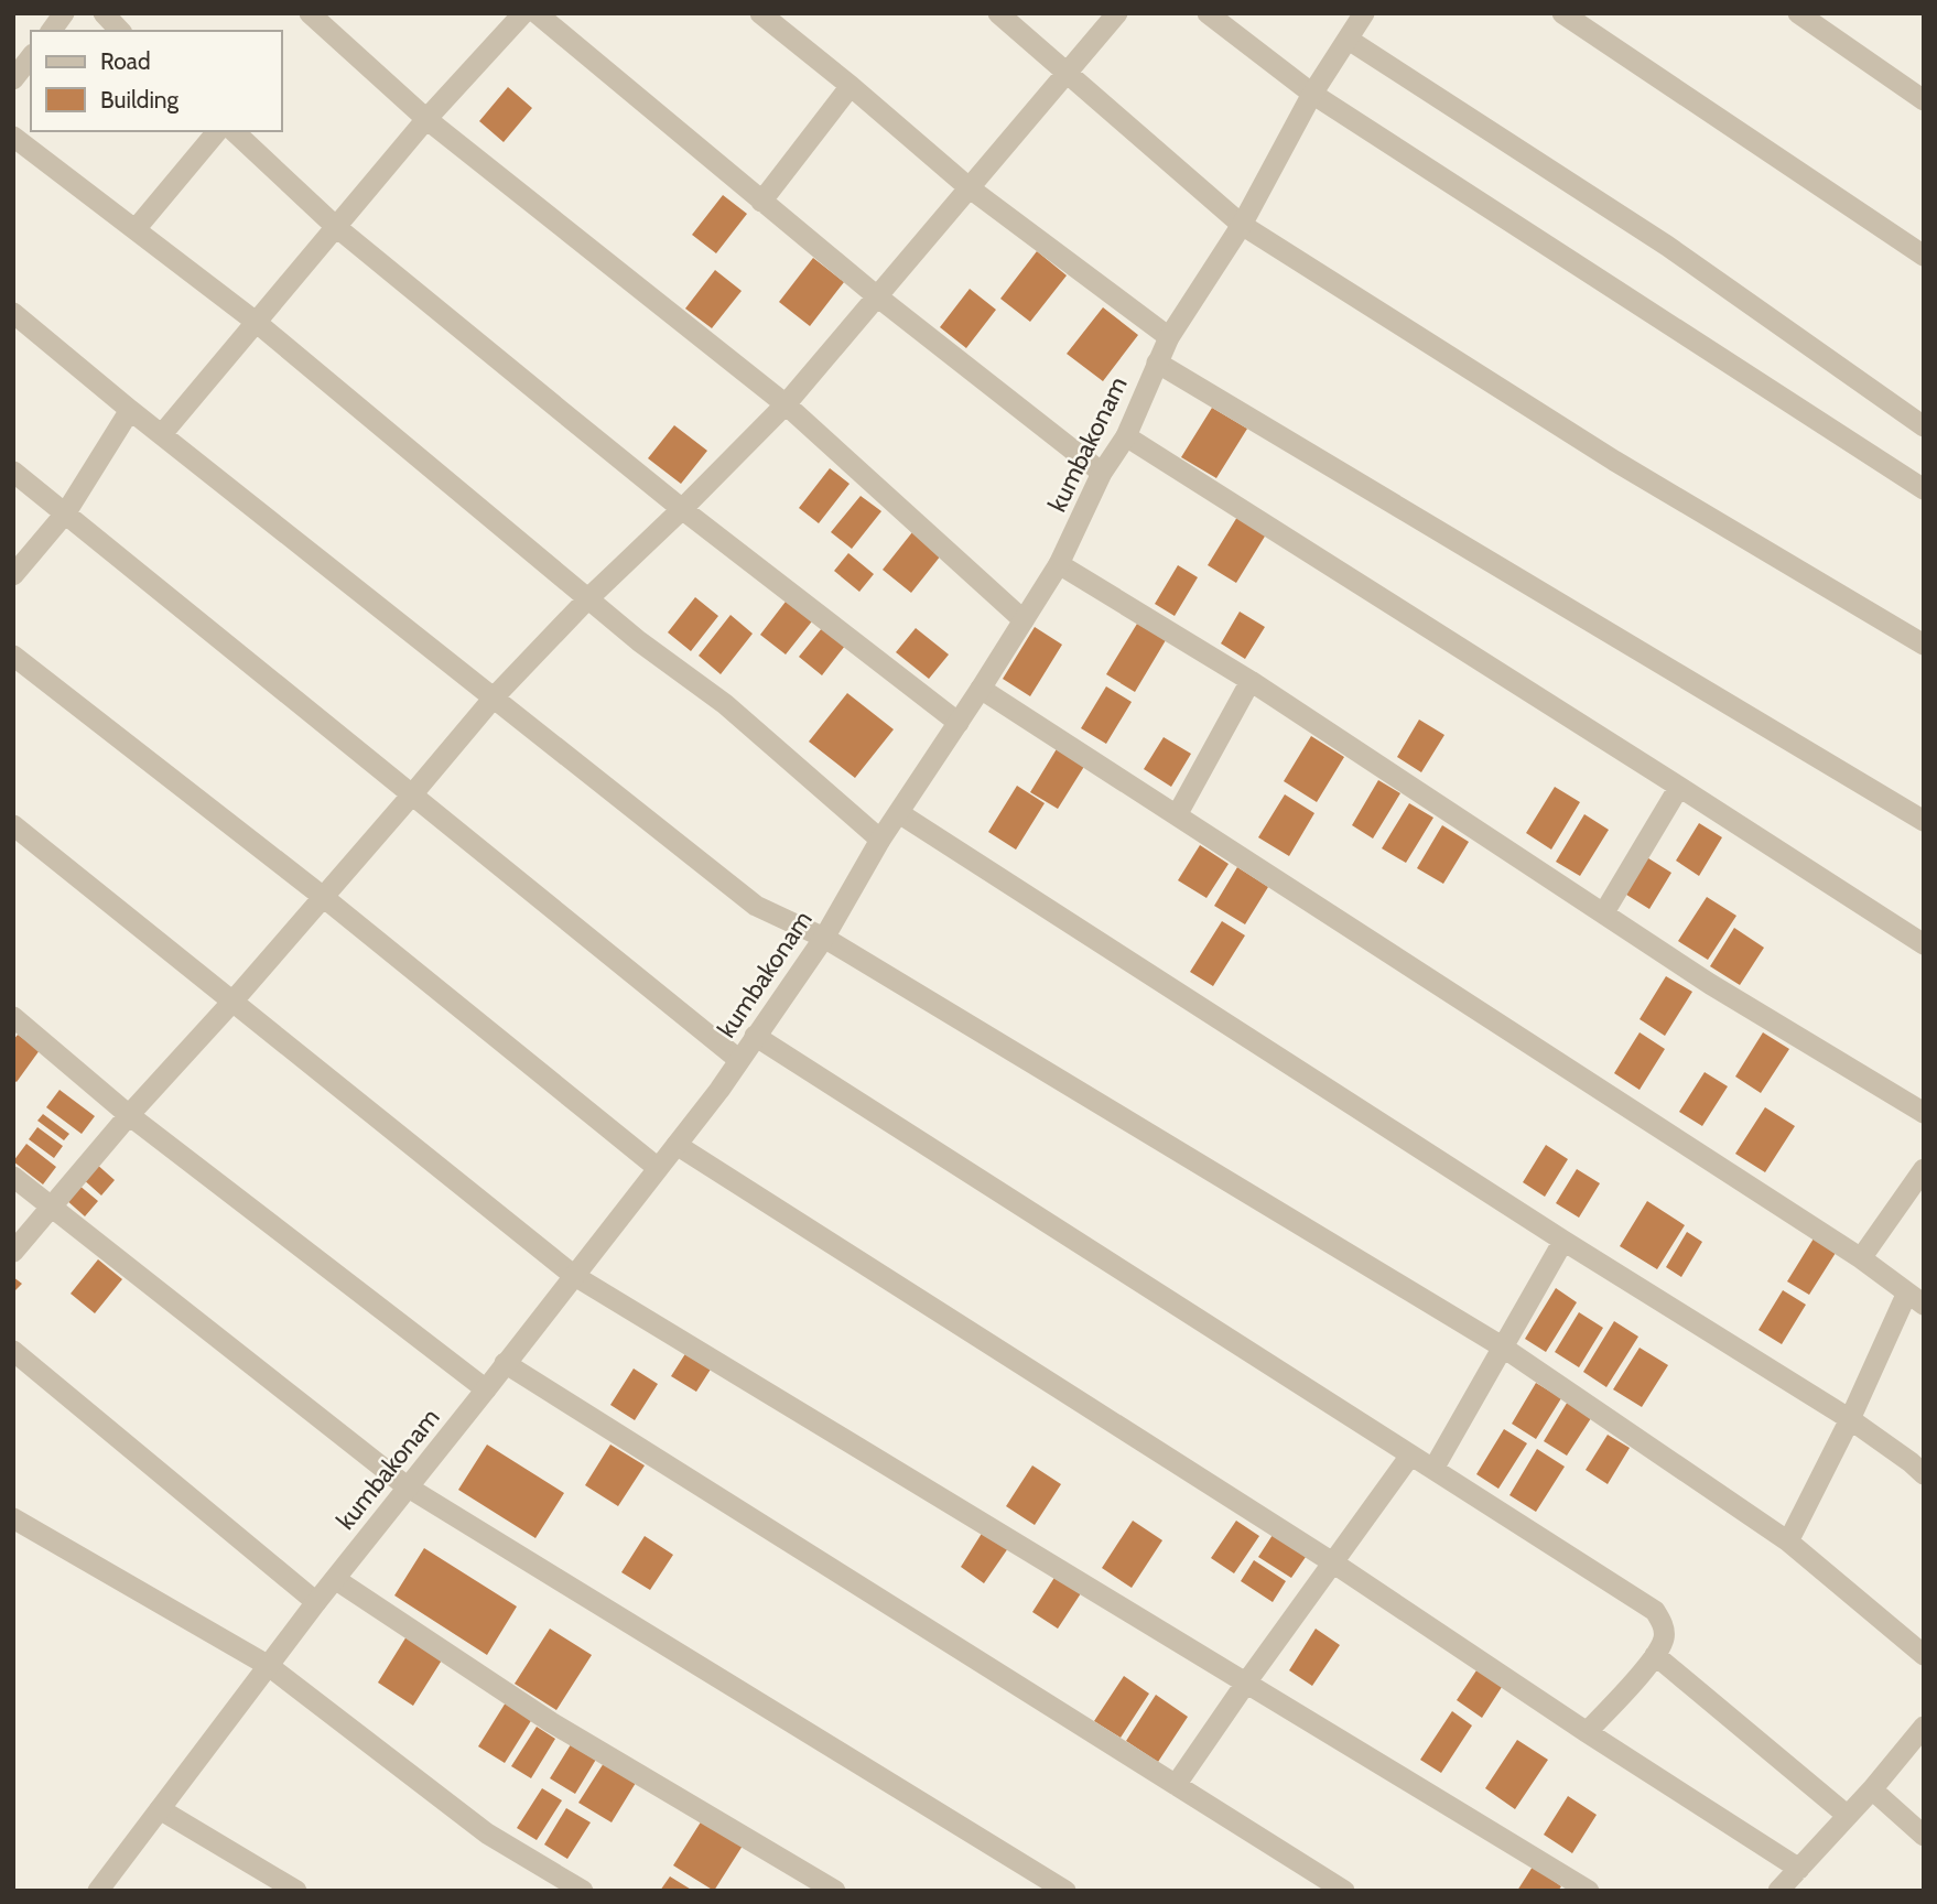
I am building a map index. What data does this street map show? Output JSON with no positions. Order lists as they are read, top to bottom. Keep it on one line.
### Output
{"streets":{"street":["kumbakonam"]},"legend":["Road","Building"]}
